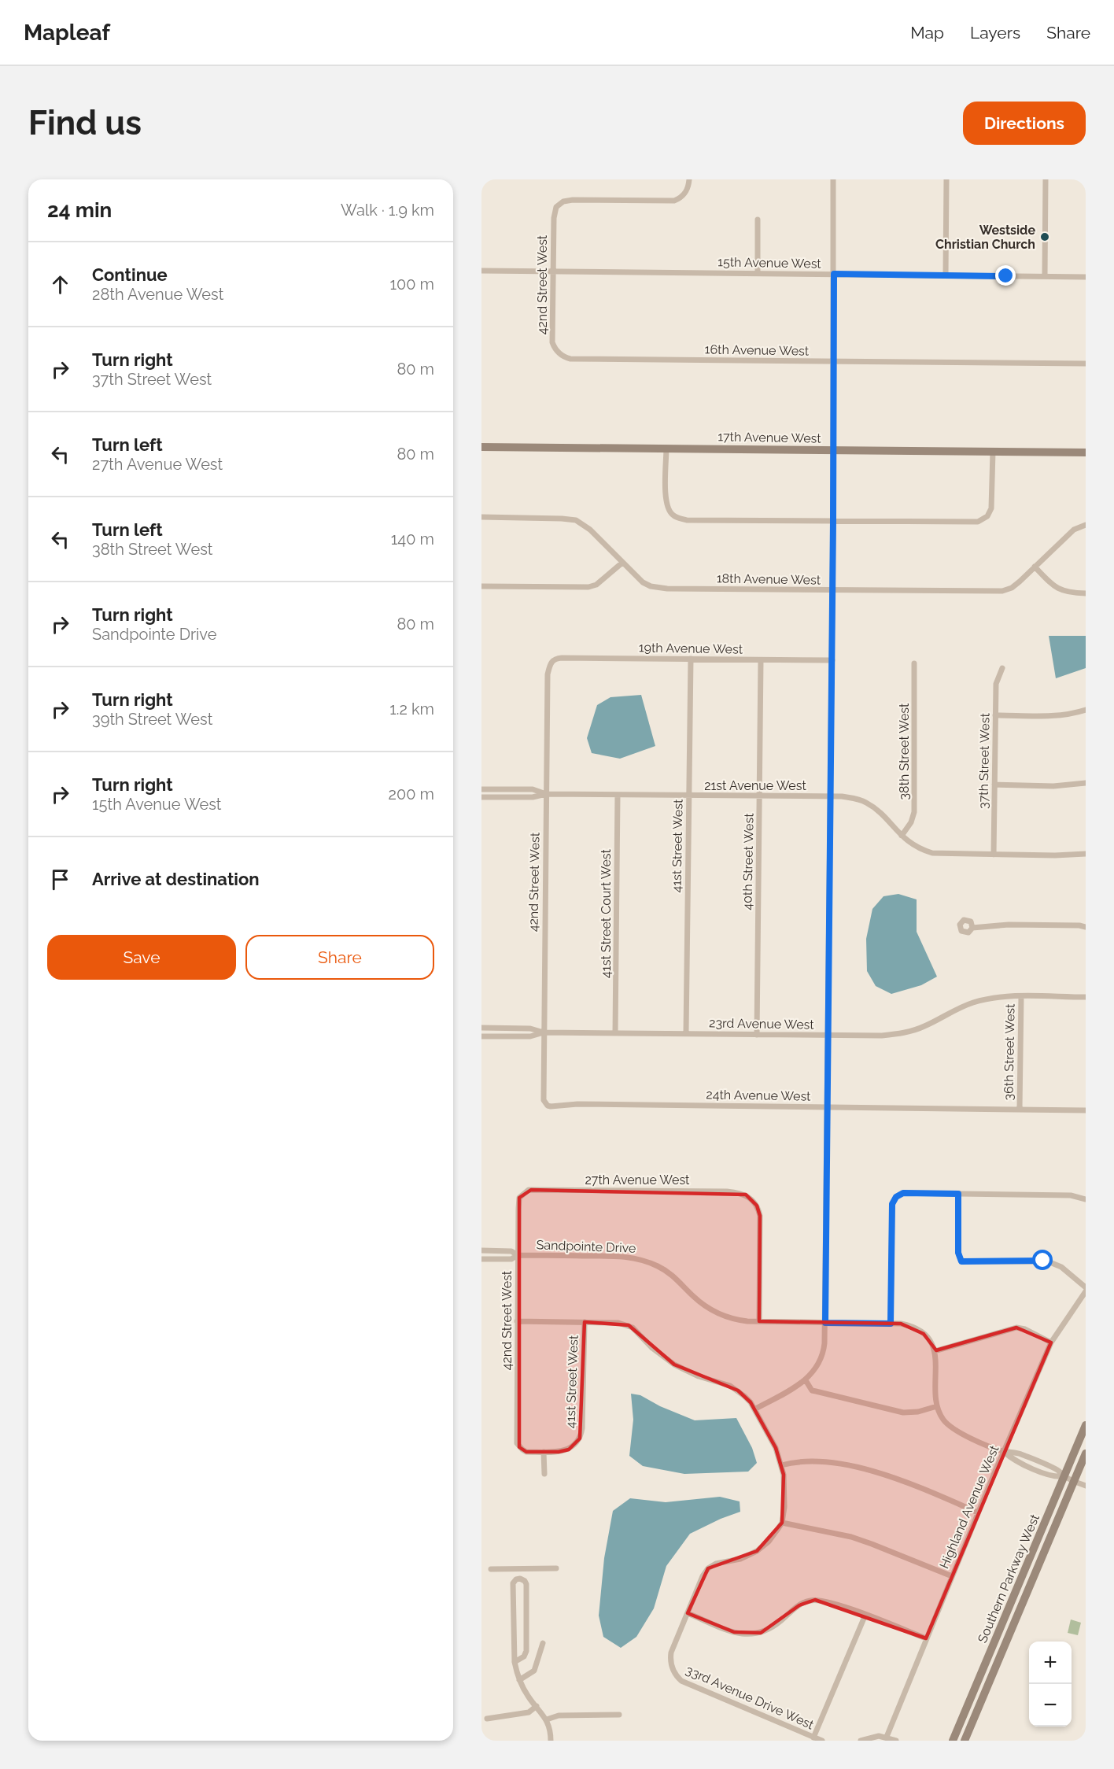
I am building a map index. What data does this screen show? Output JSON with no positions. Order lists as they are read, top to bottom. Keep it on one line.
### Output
{"streets":{"street":["15th Avenue West","42nd Street West","16th Avenue West","17th Avenue West","18th Avenue West","19th Avenue West","38th Street West","37th Street West","21st Avenue West","41st Street West","40th Street West","41st Street Court West","23rd Avenue West","36th Street West","24th Avenue West","27th Avenue West","Sandpointe Drive","Highland Avenue West","Southern Parkway West","33rd Avenue Drive West"]},"crossings":[["15th Avenue West","42nd Street West"],["42nd Street West","16th Avenue West"],["42nd Street West","19th Avenue West"],["42nd Street West","21st Avenue West"],["42nd Street West","41st Street West"],["42nd Street West","23rd Avenue West"],["42nd Street West","24th Avenue West"],["42nd Street West","27th Avenue West"],["42nd Street West","Sandpointe Drive"],["19th Avenue West","41st Street West"],["19th Avenue West","40th Street West"],["38th Street West","21st Avenue West"],["37th Street West","21st Avenue West"],["21st Avenue West","41st Street West"],["21st Avenue West","40th Street West"],["21st Avenue West","41st Street Court West"],["41st Street West","23rd Avenue West"],["40th Street West","23rd Avenue West"],["41st Street Court West","23rd Avenue West"],["23rd Avenue West","36th Street West"],["36th Street West","24th Avenue West"],["27th Avenue West","Sandpointe Drive"]],"places":["Westside Christian Church"],"page":{"header":"Mapleaf","nav":["Map","Layers","Share"],"buttons":["Directions",["Save","Share"]],"title":"Find us","heading":["24 min","Walk · 1.9 km"],"list":[["Continue","28th Avenue West","100 m"],["Turn right","37th Street West","80 m"],["Turn left","27th Avenue West","80 m"],["Turn left","38th Street West","140 m"],["Turn right","Sandpointe Drive","80 m"],["Turn right","39th Street West","1.2 km"],["Turn right","15th Avenue West","200 m"],"Arrive at destination"],"map_buttons":["+","−"]}}
